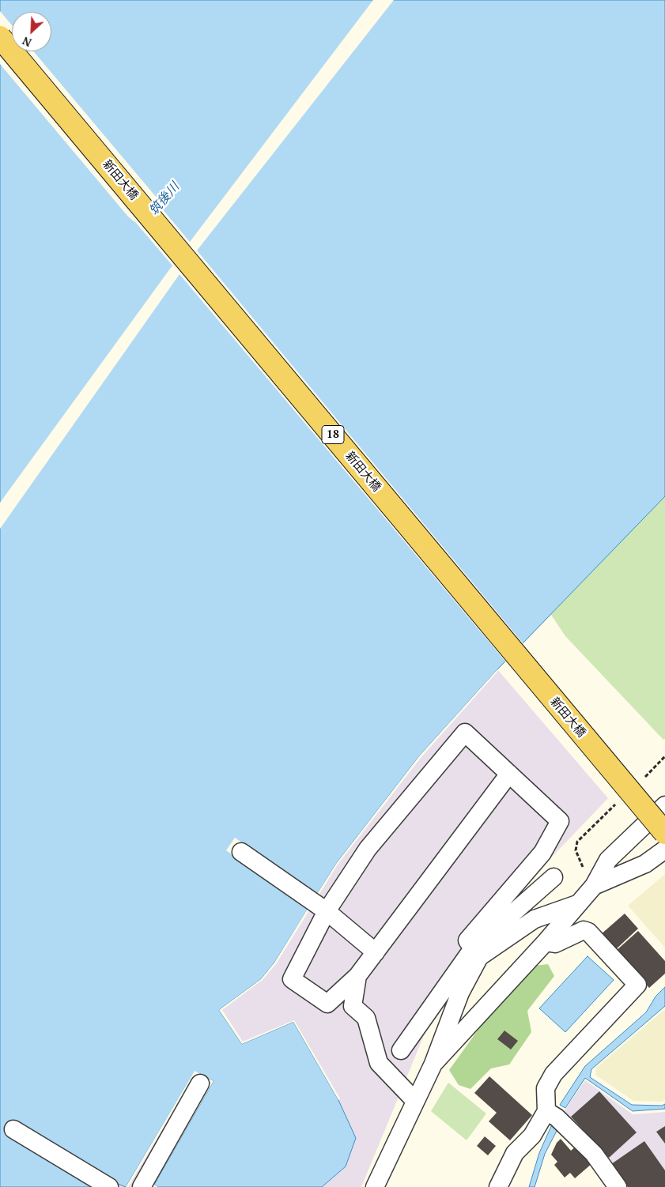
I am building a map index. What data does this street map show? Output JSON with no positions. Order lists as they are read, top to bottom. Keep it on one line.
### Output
{"streets":{"main road":["新田大橋","18"]},"water":["筑後川"],"north":"bottom left"}
